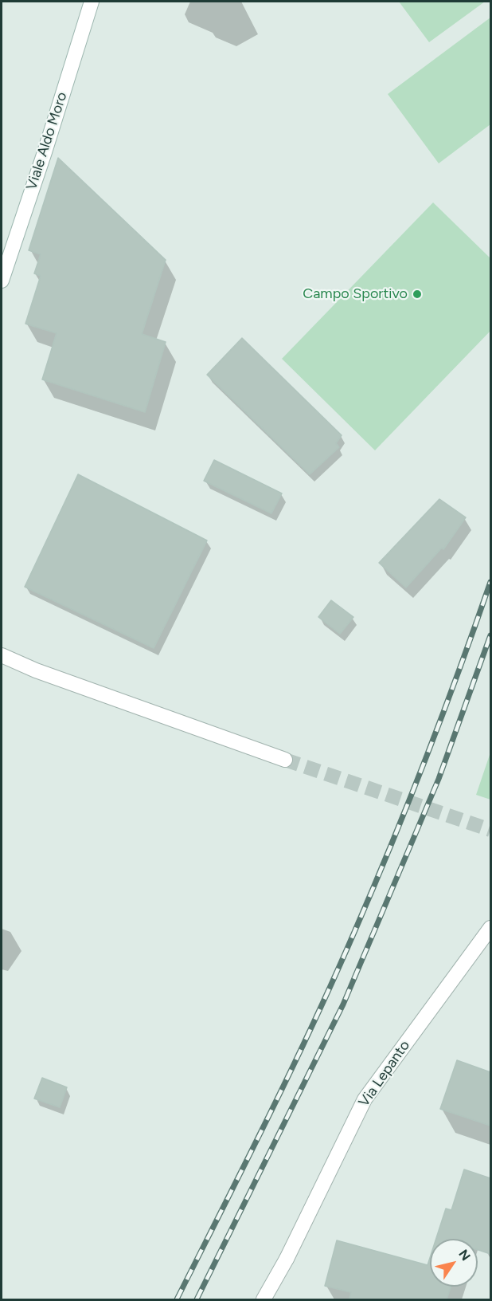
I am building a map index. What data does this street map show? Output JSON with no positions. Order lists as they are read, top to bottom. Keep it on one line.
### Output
{"streets":{"street":["Viale Aldo Moro","Via Lepanto"]},"places":["Campo Sportivo"],"north":"top right"}
